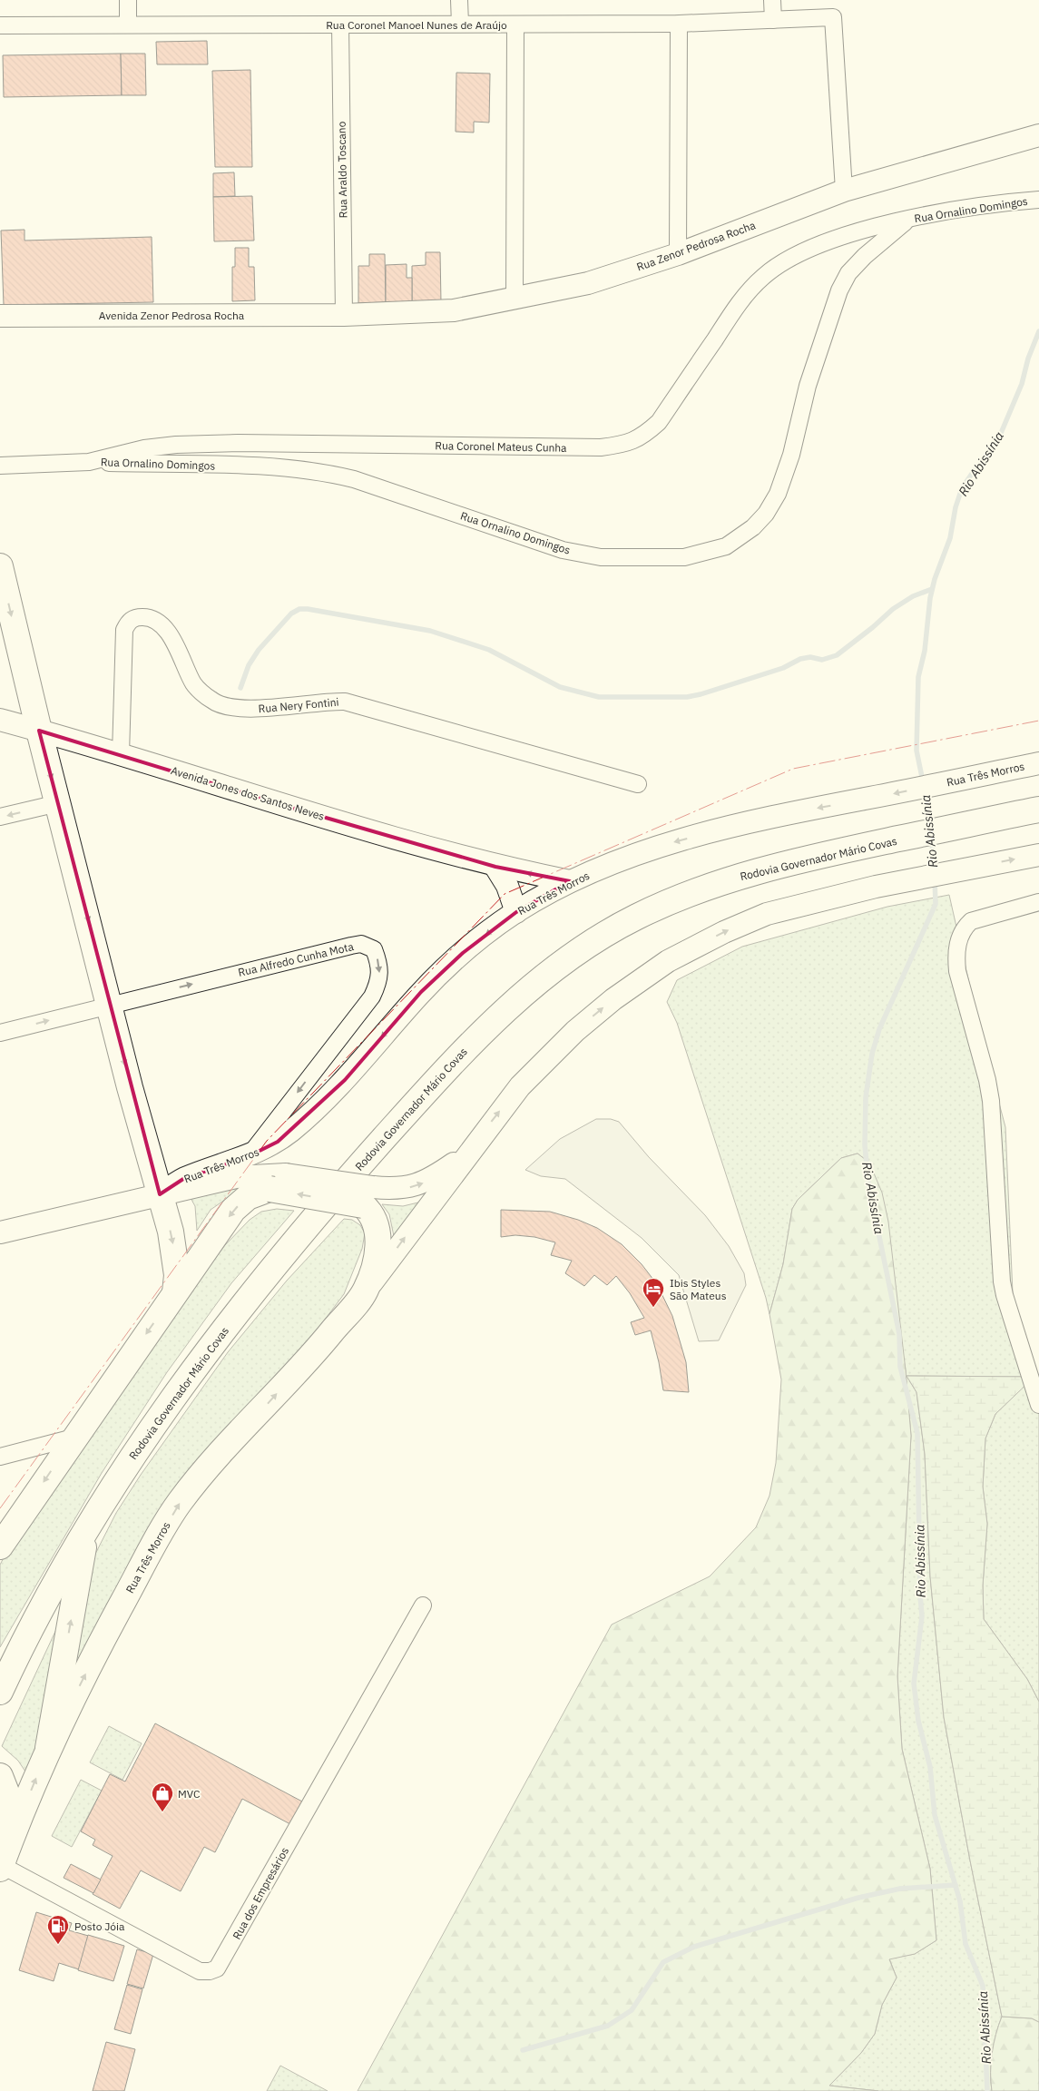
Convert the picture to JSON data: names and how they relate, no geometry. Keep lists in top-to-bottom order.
{
  "streets": {
    "main road": [
      "Rua Zenor Pedrosa Rocha",
      "Avenida Zenor Pedrosa Rocha",
      "Rua Três Morros",
      "Avenida Jones dos Santos Neves",
      "Rodovia Governador Mário Covas"
    ],
    "street": [
      "Rua Coronel Manoel Nunes de Araújo",
      "Rua Araldo Toscano",
      "Rua Ornalino Domingos",
      "Rua Coronel Mateus Cunha",
      "Rua Nery Fontini",
      "Rua Alfredo Cunha Mota",
      "Rua dos Empresários"
    ]
  },
  "crossings": [
    ["Rua Coronel Manoel Nunes de Araújo", "Rua Araldo Toscano"],
    ["Rua Coronel Manoel Nunes de Araújo", "Rua Zenor Pedrosa Rocha"],
    ["Rua Araldo Toscano", "Rua Zenor Pedrosa Rocha"],
    ["Rua Araldo Toscano", "Avenida Zenor Pedrosa Rocha"],
    ["Rua Ornalino Domingos", "Rua Coronel Mateus Cunha"],
    ["Rua Zenor Pedrosa Rocha", "Avenida Zenor Pedrosa Rocha"],
    ["Rua Nery Fontini", "Avenida Jones dos Santos Neves"],
    ["Rua Três Morros", "Avenida Jones dos Santos Neves"],
    ["Rua Três Morros", "Rua Alfredo Cunha Mota"],
    ["Rua Três Morros", "Rua dos Empresários"]
  ],
  "water": ["Rio Abissínia"],
  "places": {
    "hotel": ["Ibis Styles São Mateus"],
    "shop": ["MVC"],
    "fuel station": ["Posto Jóia"]
  }
}
